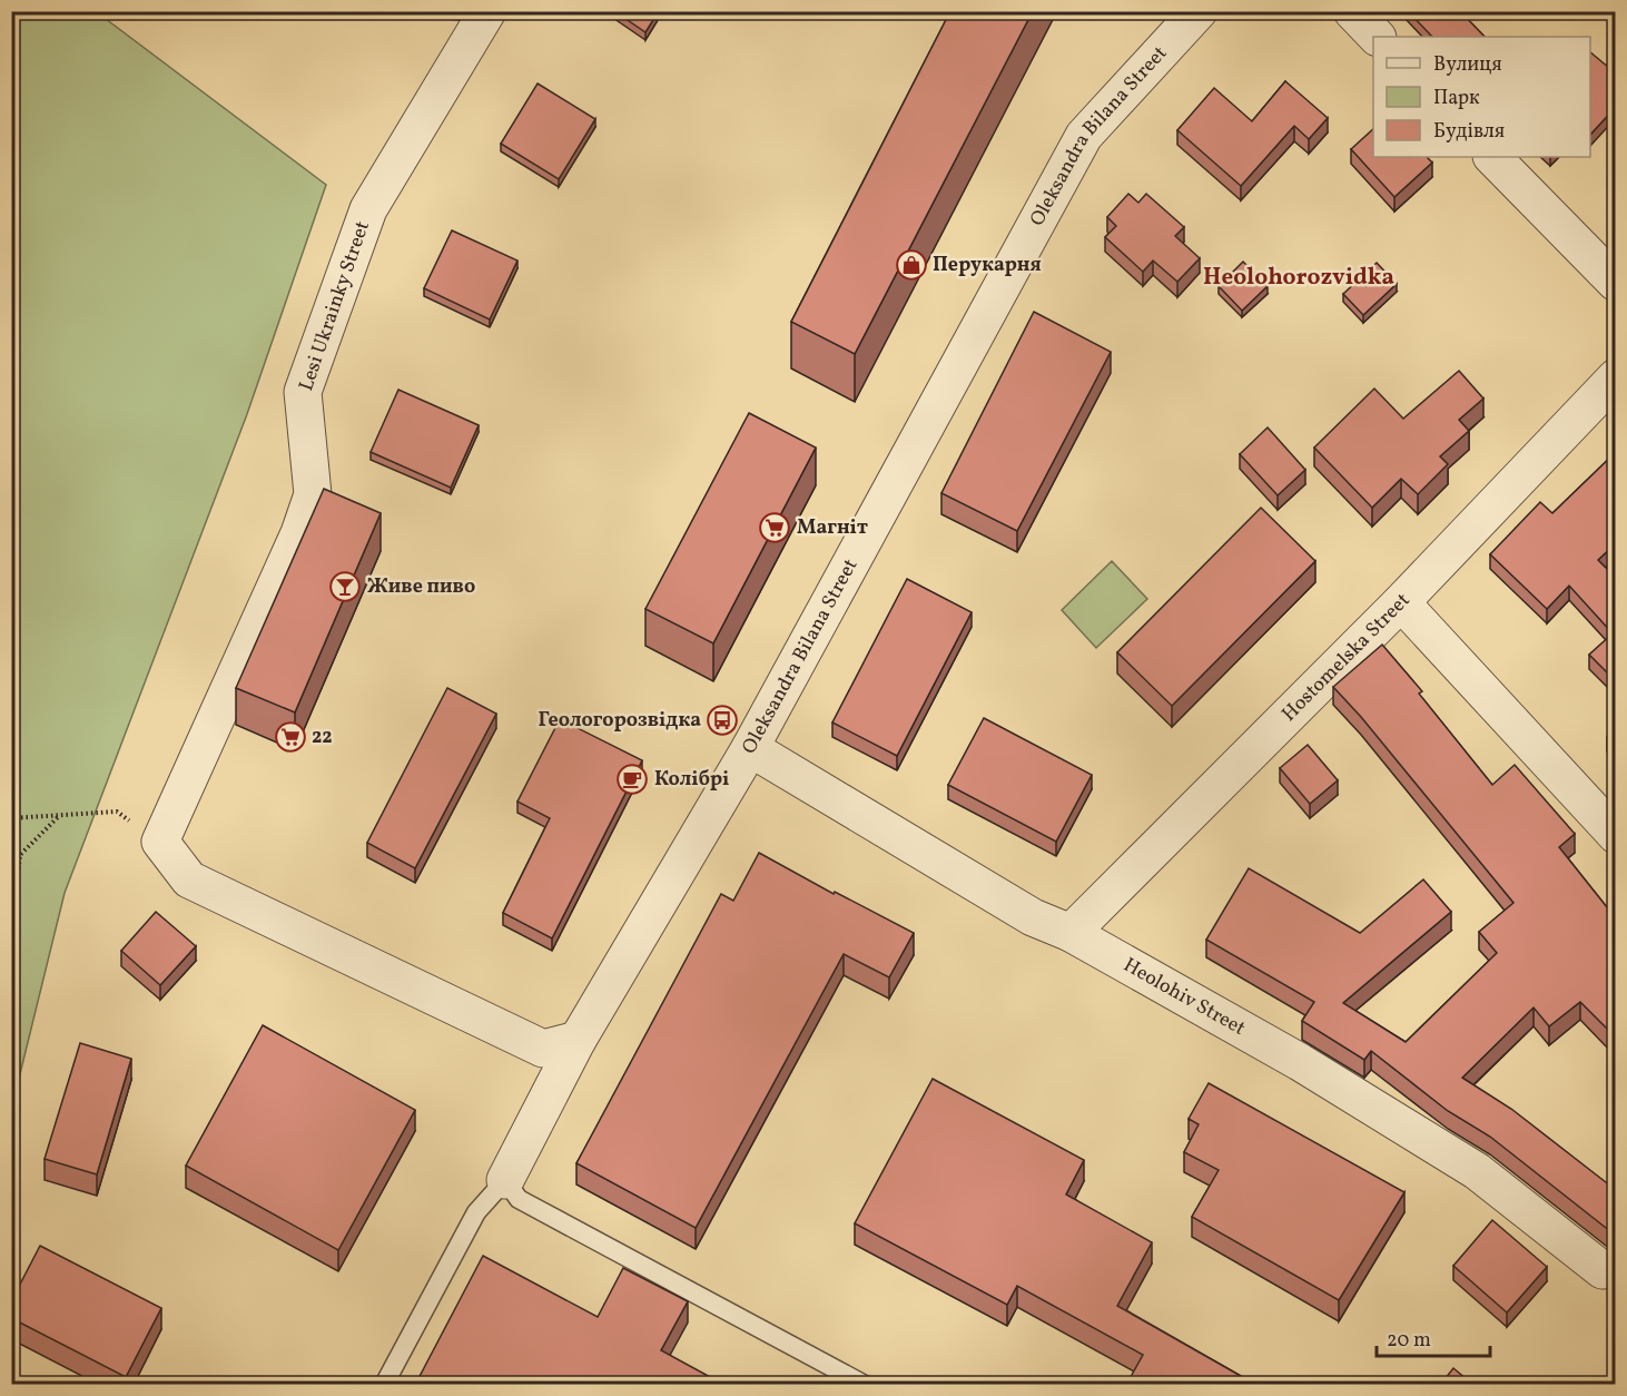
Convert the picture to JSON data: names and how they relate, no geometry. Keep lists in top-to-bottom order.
{
  "streets": {
    "street": [
      "Oleksandra Bilana Street",
      "Lesi Ukrainky Street",
      "Hostomelska Street",
      "Heolohiv Street"
    ]
  },
  "crossings": [
    ["Oleksandra Bilana Street", "Heolohiv Street"],
    ["Hostomelska Street", "Heolohiv Street"]
  ],
  "districts": ["Heolohorozvidka"],
  "places": {
    "shop": ["Перукарня"],
    "supermarket": ["Магніт", "22"],
    "bar": ["Живе пиво"],
    "bus stop": ["Геологорозвідка"],
    "cafe": ["Колібрі"]
  },
  "legend": ["Вулиця", "Парк", "Будівля"],
  "scale_bar": "20 m"
}
